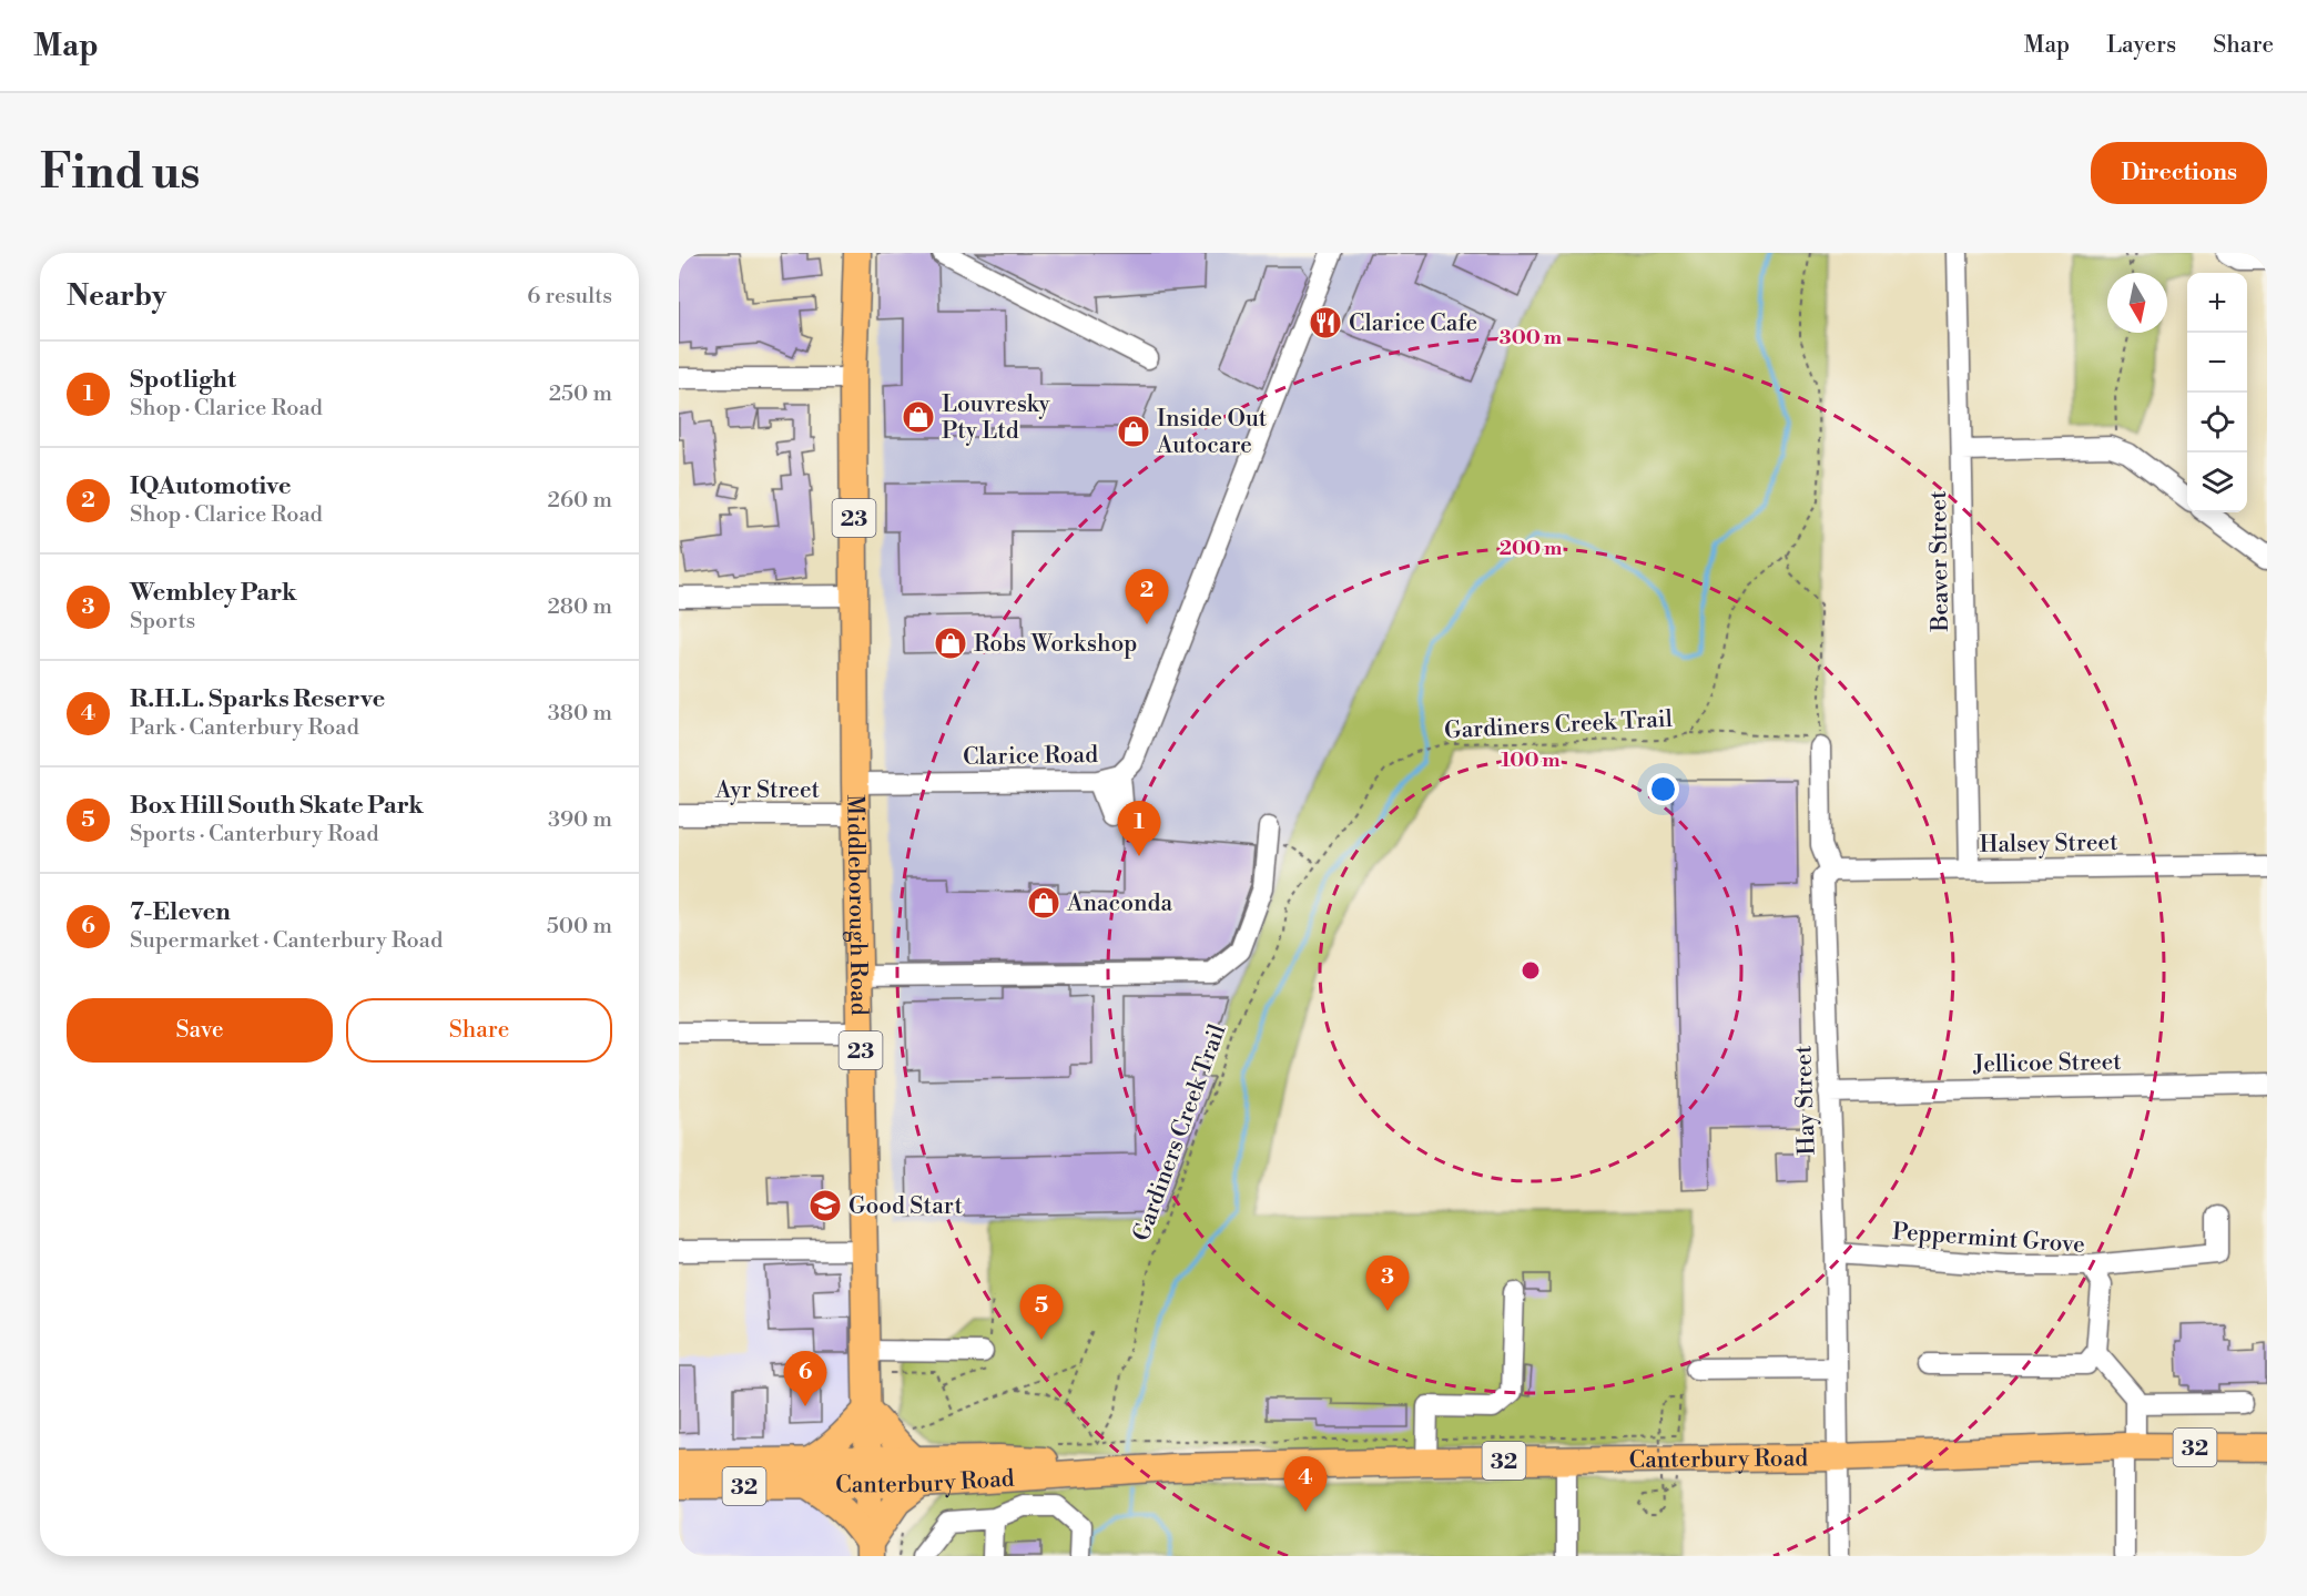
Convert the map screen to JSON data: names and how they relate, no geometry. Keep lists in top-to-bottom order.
{
  "streets": {
    "main road": [
      "23",
      "Middleborough Road",
      "32",
      "Canterbury Road"
    ],
    "street": [
      "Beaver Street",
      "Clarice Road",
      "Ayr Street",
      "Halsey Street",
      "Jellicoe Street",
      "Hay Street",
      "Peppermint Grove"
    ],
    "path": ["Gardiners Creek Trail"]
  },
  "crossings": [
    ["Beaver Street", "Halsey Street"],
    ["Clarice Road", "Middleborough Road"],
    ["Ayr Street", "Middleborough Road"],
    ["Halsey Street", "Hay Street"],
    ["Middleborough Road", "Canterbury Road"],
    ["Jellicoe Street", "Hay Street"],
    ["Hay Street", "Peppermint Grove"],
    ["Hay Street", "Canterbury Road"]
  ],
  "places": {
    "restaurant": ["Clarice Cafe"],
    "shop": [
      "Louvresky Pty Ltd",
      "Inside Out Autocare",
      "Robs Workshop",
      "Anaconda"
    ],
    "school or university": ["Good Start"]
  },
  "north": "bottom",
  "page": {
    "header": "Map",
    "nav": ["Map", "Layers", "Share"],
    "buttons": [
      "Directions",
      ["Save", "Share"]
    ],
    "title": "Find us",
    "heading": ["Nearby", "6 results"],
    "map_buttons": ["+", "−"],
    "list": [
      {
        "mark": "1",
        "name": "Spotlight",
        "note": "Shop · Clarice Road",
        "value": "250 m"
      },
      {
        "mark": "2",
        "name": "IQAutomotive",
        "note": "Shop · Clarice Road",
        "value": "260 m"
      },
      {
        "mark": "3",
        "name": "Wembley Park",
        "note": "Sports",
        "value": "280 m"
      },
      {
        "mark": "4",
        "name": "R.H.L. Sparks Reserve",
        "note": "Park · Canterbury Road",
        "value": "380 m"
      },
      {
        "mark": "5",
        "name": "Box Hill South Skate Park",
        "note": "Sports · Canterbury Road",
        "value": "390 m"
      },
      {
        "mark": "6",
        "name": "7-Eleven",
        "note": "Supermarket · Canterbury Road",
        "value": "500 m"
      }
    ],
    "pins": [
      "2",
      "1",
      "3",
      "5",
      "6",
      "4"
    ]
  },
  "rings": ["300 m", "200 m", "100 m"]
}
